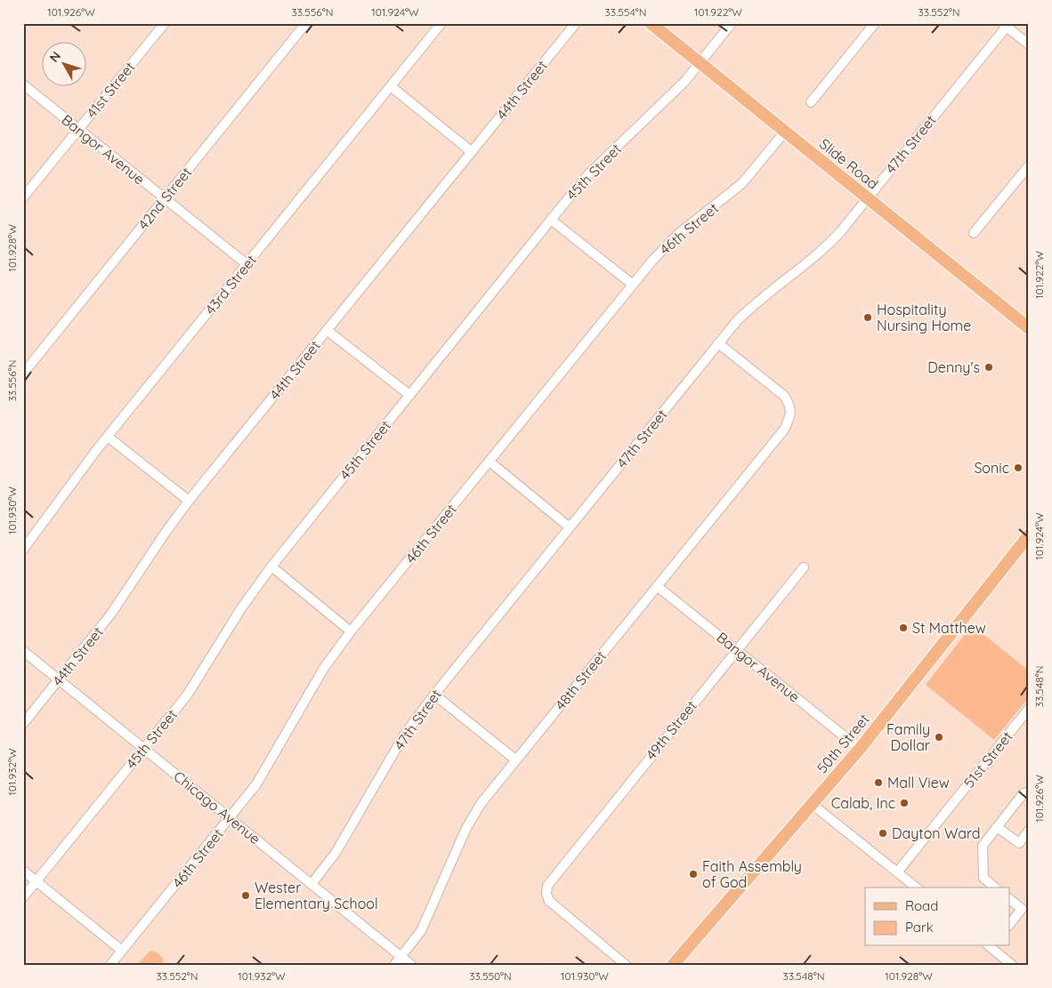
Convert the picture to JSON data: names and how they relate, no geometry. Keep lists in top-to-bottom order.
{
  "streets": {
    "main road": ["Slide Road", "50th Street"],
    "street": [
      "41st Street",
      "44th Street",
      "47th Street",
      "Bangor Avenue",
      "45th Street",
      "42nd Street",
      "46th Street",
      "43rd Street",
      "48th Street",
      "49th Street",
      "51st Street",
      "Chicago Avenue"
    ]
  },
  "crossings": [
    ["41st Street", "Bangor Avenue"],
    ["44th Street", "Chicago Avenue"],
    ["47th Street", "Slide Road"],
    ["47th Street", "48th Street"],
    ["47th Street", "Chicago Avenue"],
    ["Bangor Avenue", "42nd Street"],
    ["Bangor Avenue", "43rd Street"],
    ["Bangor Avenue", "48th Street"],
    ["Bangor Avenue", "49th Street"],
    ["Bangor Avenue", "50th Street"],
    ["Slide Road", "45th Street"],
    ["Slide Road", "46th Street"],
    ["45th Street", "Chicago Avenue"],
    ["46th Street", "Chicago Avenue"],
    ["48th Street", "Chicago Avenue"]
  ],
  "places": [
    "Hospitality Nursing Home",
    "Denny's",
    "Sonic",
    "St Matthew",
    "Family Dollar",
    "Mall View",
    "Calab, Inc",
    "Dayton Ward",
    "Faith Assembly of God",
    "Wester Elementary School"
  ],
  "legend": ["Road", "Park"],
  "north": "top left",
  "coordinates": [
    "101.926°W",
    "33.556°N",
    "101.924°W",
    "33.554°N",
    "101.922°W",
    "33.552°N",
    "101.928°W",
    "101.930°W",
    "33.548°N",
    "101.932°W",
    "33.550°N"
  ]
}
